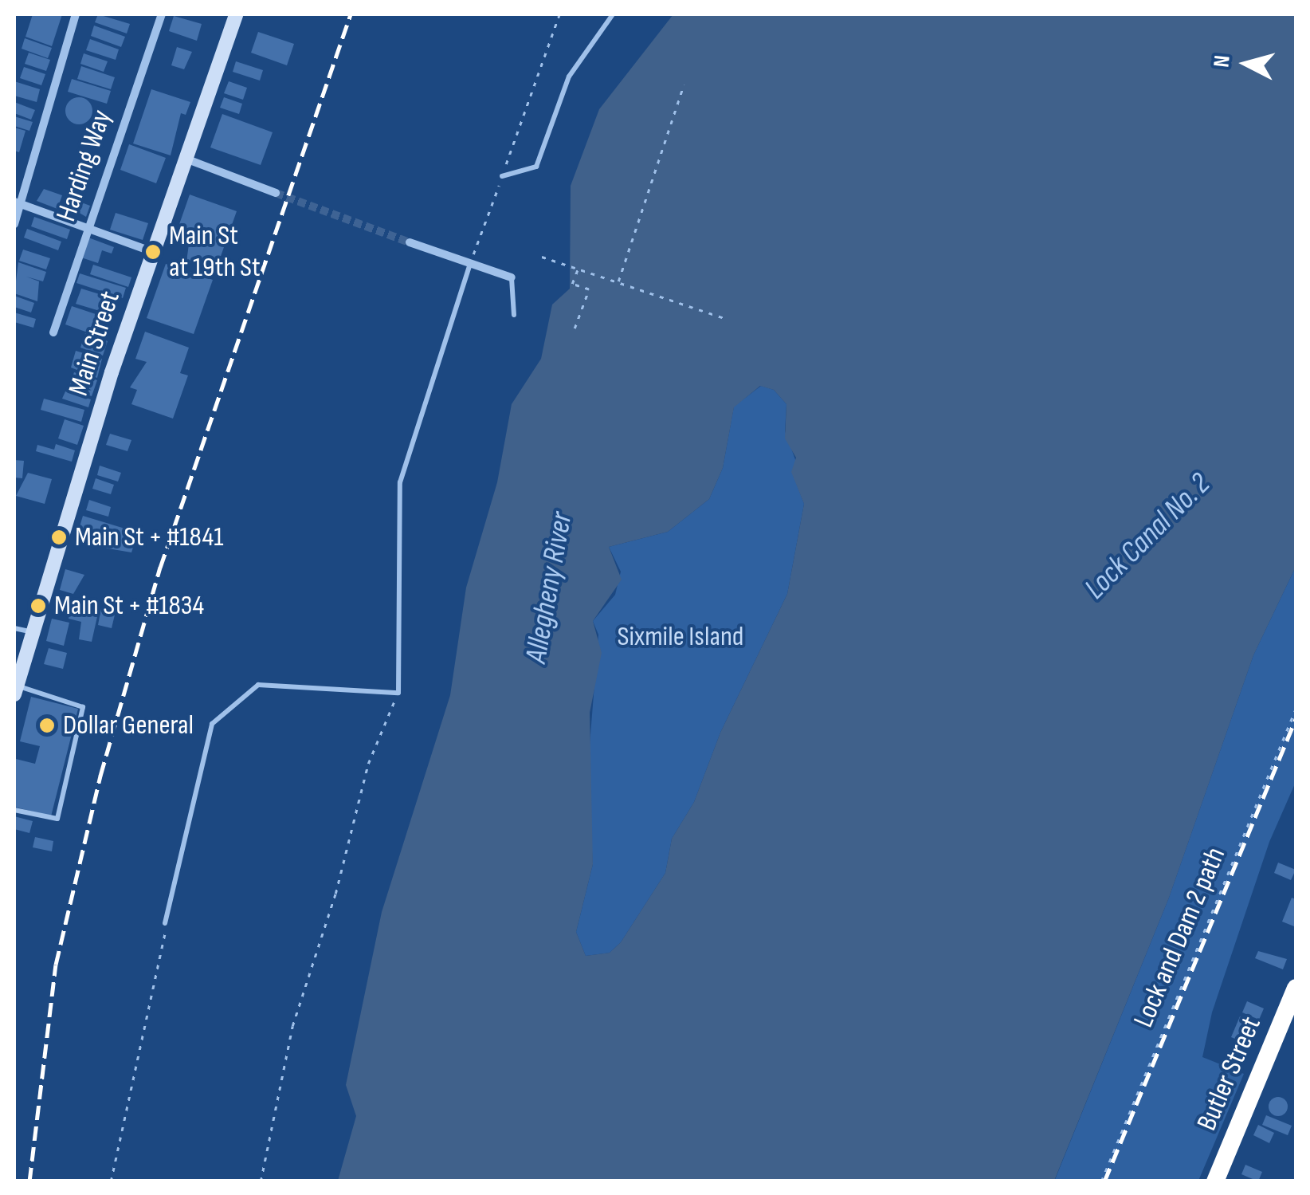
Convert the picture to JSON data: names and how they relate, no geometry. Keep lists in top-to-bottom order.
{
  "streets": {
    "highway": ["Butler Street"],
    "main road": ["Main Street"],
    "street": ["Harding Way"],
    "path": ["Lock and Dam 2 path"]
  },
  "water": ["Lock Canal No. 2", "Allegheny River"],
  "parks": ["Sixmile Island"],
  "places": [
    "Main St at 19th St",
    "Main St + #1841",
    "Main St + #1834",
    "Dollar General"
  ],
  "north": "left"
}
